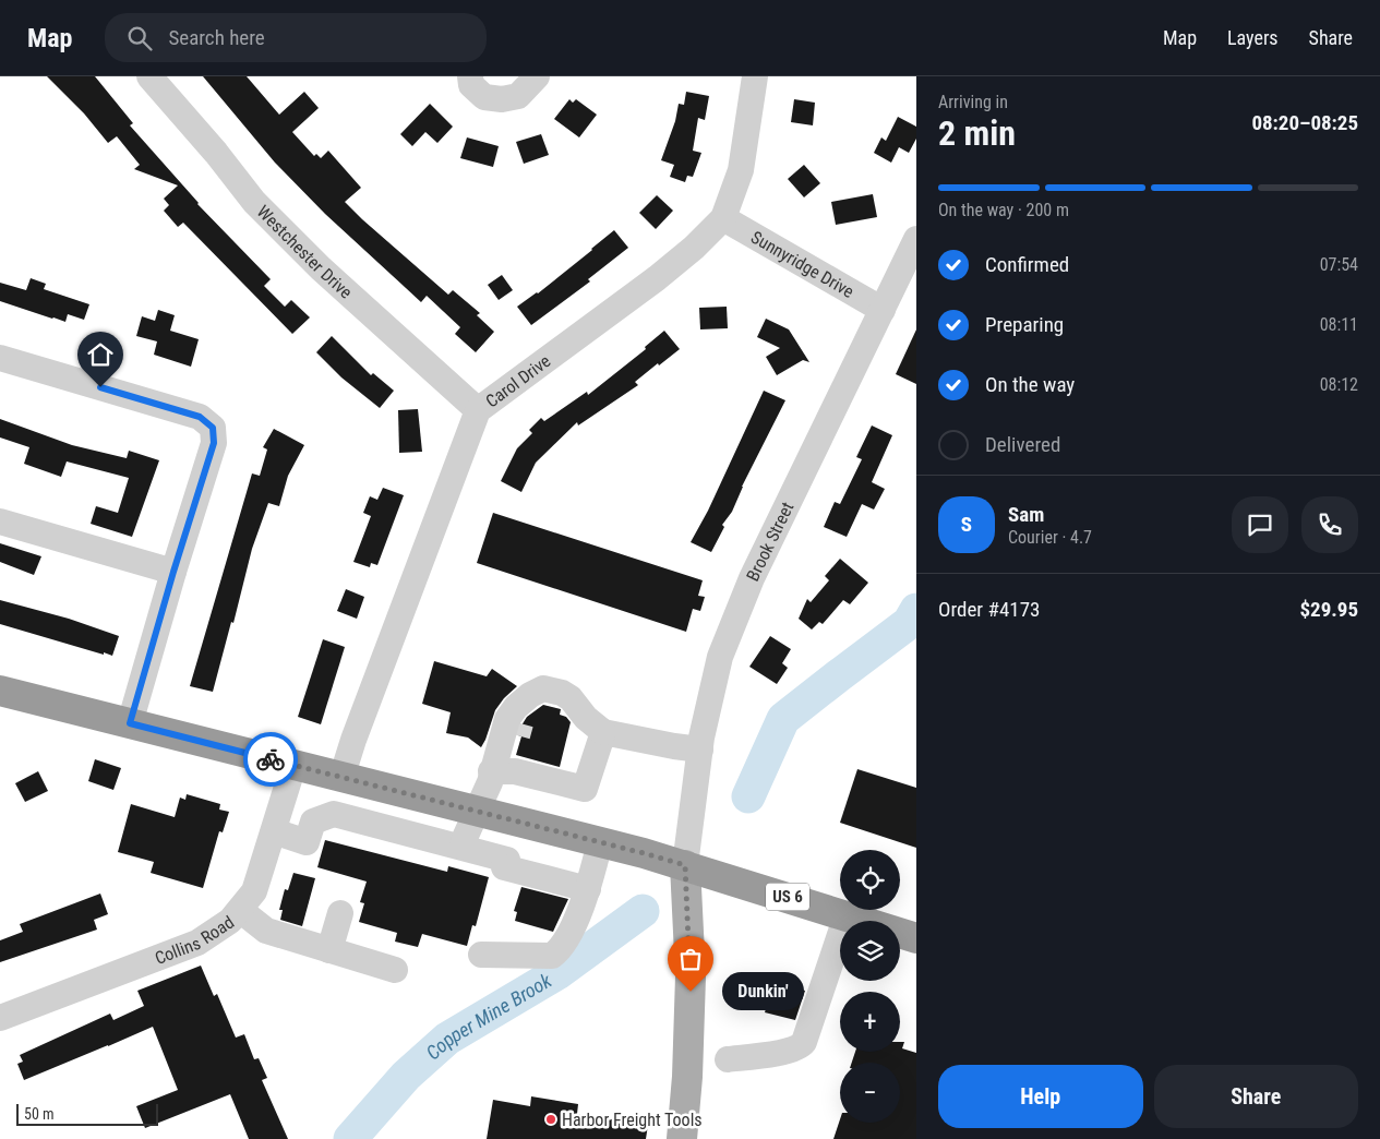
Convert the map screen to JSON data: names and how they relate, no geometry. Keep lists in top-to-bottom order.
{
  "streets": {
    "highway": ["US 6"],
    "street": [
      "Westchester Drive",
      "Sunnyridge Drive",
      "Carol Drive",
      "Brook Street",
      "Collins Road"
    ]
  },
  "crossings": [
    ["Westchester Drive", "Carol Drive"],
    ["Sunnyridge Drive", "Carol Drive"],
    ["Sunnyridge Drive", "Brook Street"],
    ["Carol Drive", "US 6"],
    ["Brook Street", "US 6"],
    ["US 6", "Collins Road"]
  ],
  "water": ["Copper Mine Brook"],
  "places": ["Dunkin'", "Harbor Freight Tools"],
  "scale_bar": "50 m",
  "page": {
    "header": "Map",
    "search": "Search here",
    "nav": ["Map", "Layers", "Share"],
    "heading": ["2 min", "Arriving in", "08:20–08:25"],
    "panel": [
      "Sam",
      "Courier · 4.7",
      "Order #4173",
      "$29.95"
    ],
    "bar": "On the way · 200 m",
    "list": [
      ["Confirmed", "07:54"],
      ["Preparing", "08:11"],
      ["On the way", "08:12"],
      "Delivered"
    ],
    "round": "S",
    "map_buttons": ["+", "−"],
    "bubble": "Dunkin'",
    "buttons": ["Help", "Share"],
    "scale": "50 m"
  }
}
